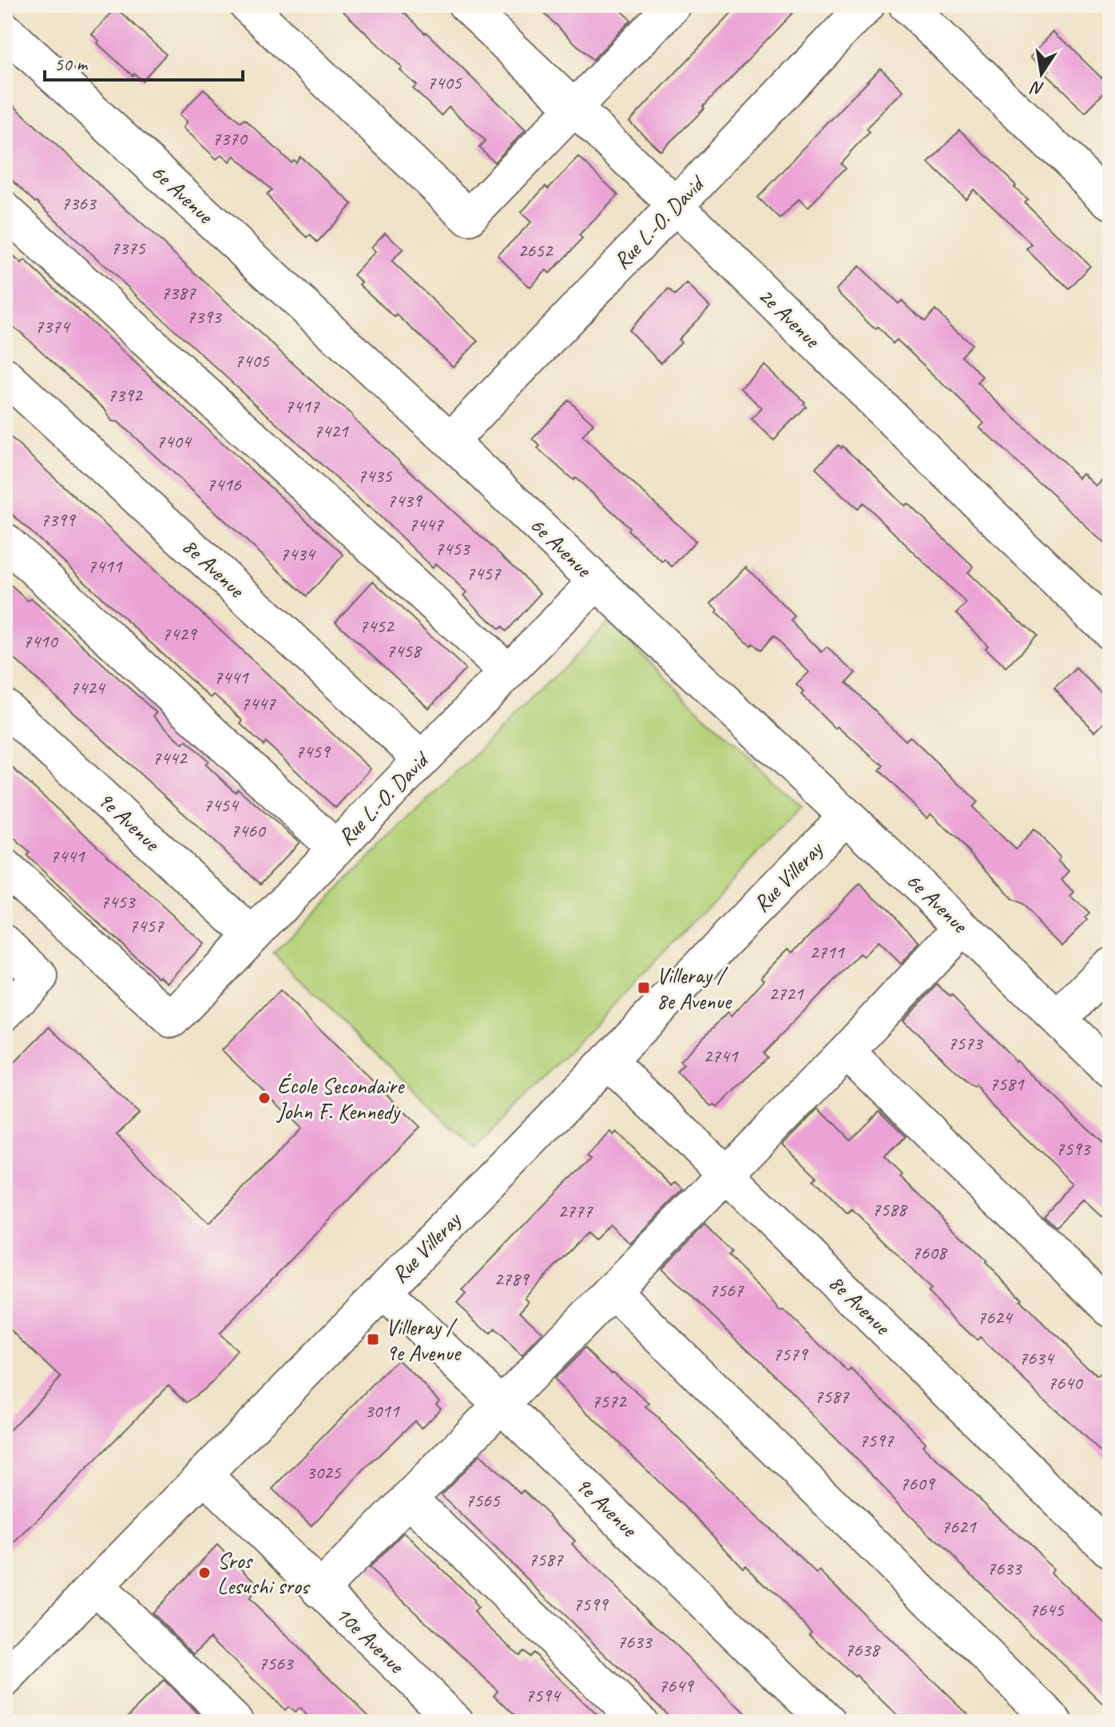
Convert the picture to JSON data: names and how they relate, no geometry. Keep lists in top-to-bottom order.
{
  "streets": {
    "street": [
      "6e Avenue",
      "Rue L.-O. David",
      "2e Avenue",
      "8e Avenue",
      "9e Avenue",
      "Rue Villeray",
      "10e Avenue"
    ]
  },
  "crossings": [
    ["6e Avenue", "Rue L.-O. David"],
    ["6e Avenue", "Rue Villeray"],
    ["Rue L.-O. David", "2e Avenue"],
    ["Rue L.-O. David", "8e Avenue"],
    ["Rue L.-O. David", "9e Avenue"],
    ["8e Avenue", "Rue Villeray"],
    ["9e Avenue", "Rue Villeray"],
    ["Rue Villeray", "10e Avenue"]
  ],
  "places": {
    "transit": ["Villeray / 8e Avenue", "Villeray / 9e Avenue"],
    "other": ["École Secondaire John F. Kennedy", "Sros Lesushi sros"]
  },
  "house_numbers": [
    "7405",
    "7370",
    "7363",
    "7375",
    "2652",
    "7387",
    "7393",
    "7374",
    "7405",
    "7392",
    "7417",
    "7421",
    "7404",
    "7435",
    "7416",
    "7439",
    "7399",
    "7447",
    "7453",
    "7434",
    "7411",
    "7457",
    "7452",
    "7429",
    "7410",
    "7458",
    "7441",
    "7424",
    "7447",
    "7459",
    "7442",
    "7454",
    "7460",
    "7441",
    "7453",
    "7457",
    "2711",
    "2721",
    "7573",
    "2741",
    "7581",
    "7593",
    "7588",
    "2777",
    "7608",
    "2789",
    "7567",
    "7624",
    "7579",
    "7634",
    "7640",
    "7587",
    "7572",
    "3011",
    "7597",
    "3025",
    "7609",
    "7565",
    "7621",
    "7587",
    "7633",
    "7599",
    "7645",
    "7633",
    "7638",
    "7563",
    "7649",
    "7594"
  ],
  "scale_bar": "50 m",
  "north": "bottom"
}
